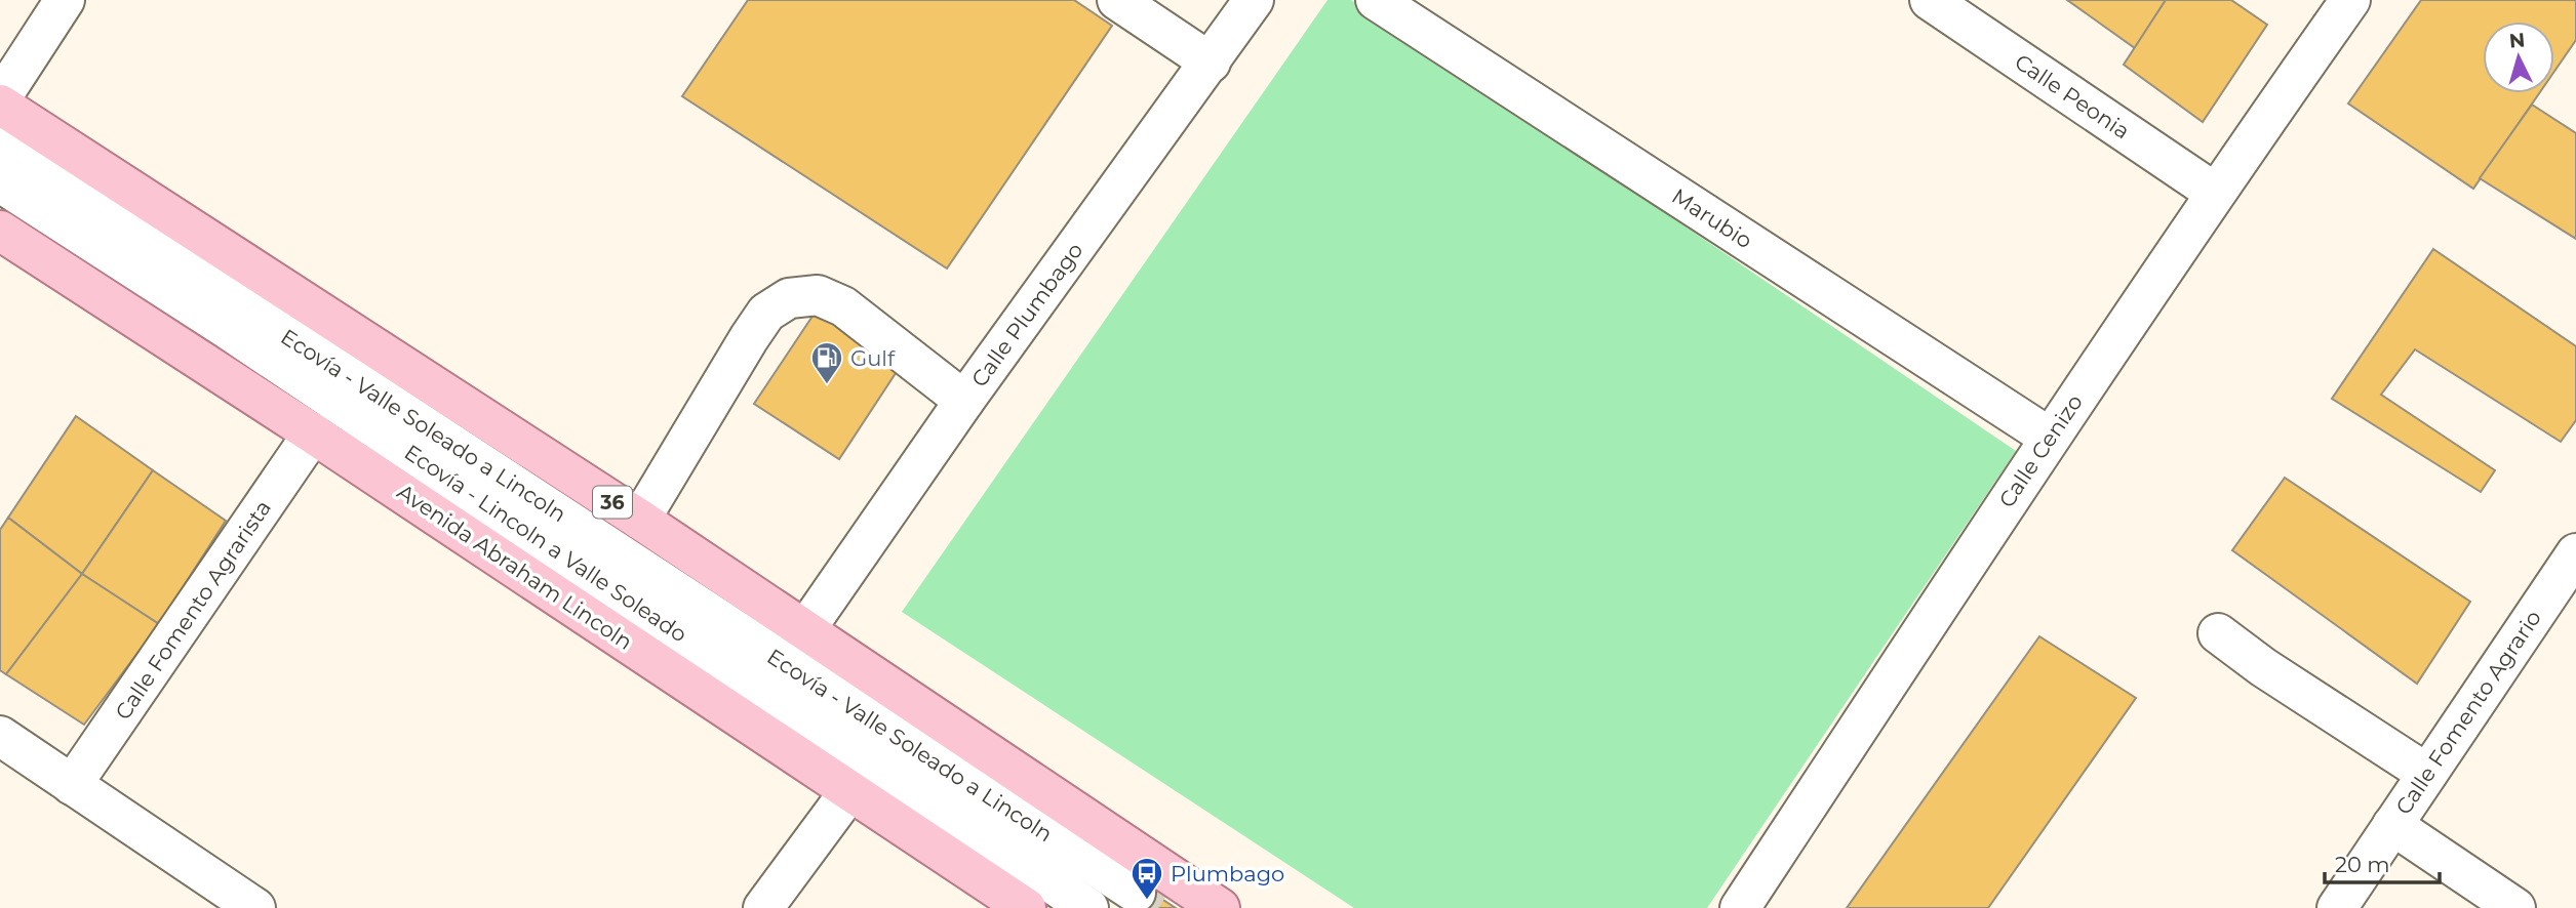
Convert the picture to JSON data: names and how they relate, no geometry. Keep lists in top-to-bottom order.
{
  "streets": {
    "main road": ["36", "Avenida Abraham Lincoln"],
    "street": [
      "Calle Peonia",
      "Marubio",
      "Calle Plumbago",
      "Ecovía - Valle Soleado a Lincoln",
      "Calle Cenizo",
      "Ecovía - Lincoln a Valle Soleado",
      "Calle Fomento Agrarista",
      "Calle Fomento Agrario"
    ]
  },
  "crossings": [
    ["Calle Peonia", "Calle Cenizo"],
    ["Marubio", "Calle Cenizo"],
    ["Calle Plumbago", "36"],
    ["Avenida Abraham Lincoln", "Calle Fomento Agrarista"]
  ],
  "places": {
    "fuel station": ["Gulf"],
    "bus stop": ["Plumbago"]
  },
  "scale_bar": "20 m",
  "north": "top"
}
